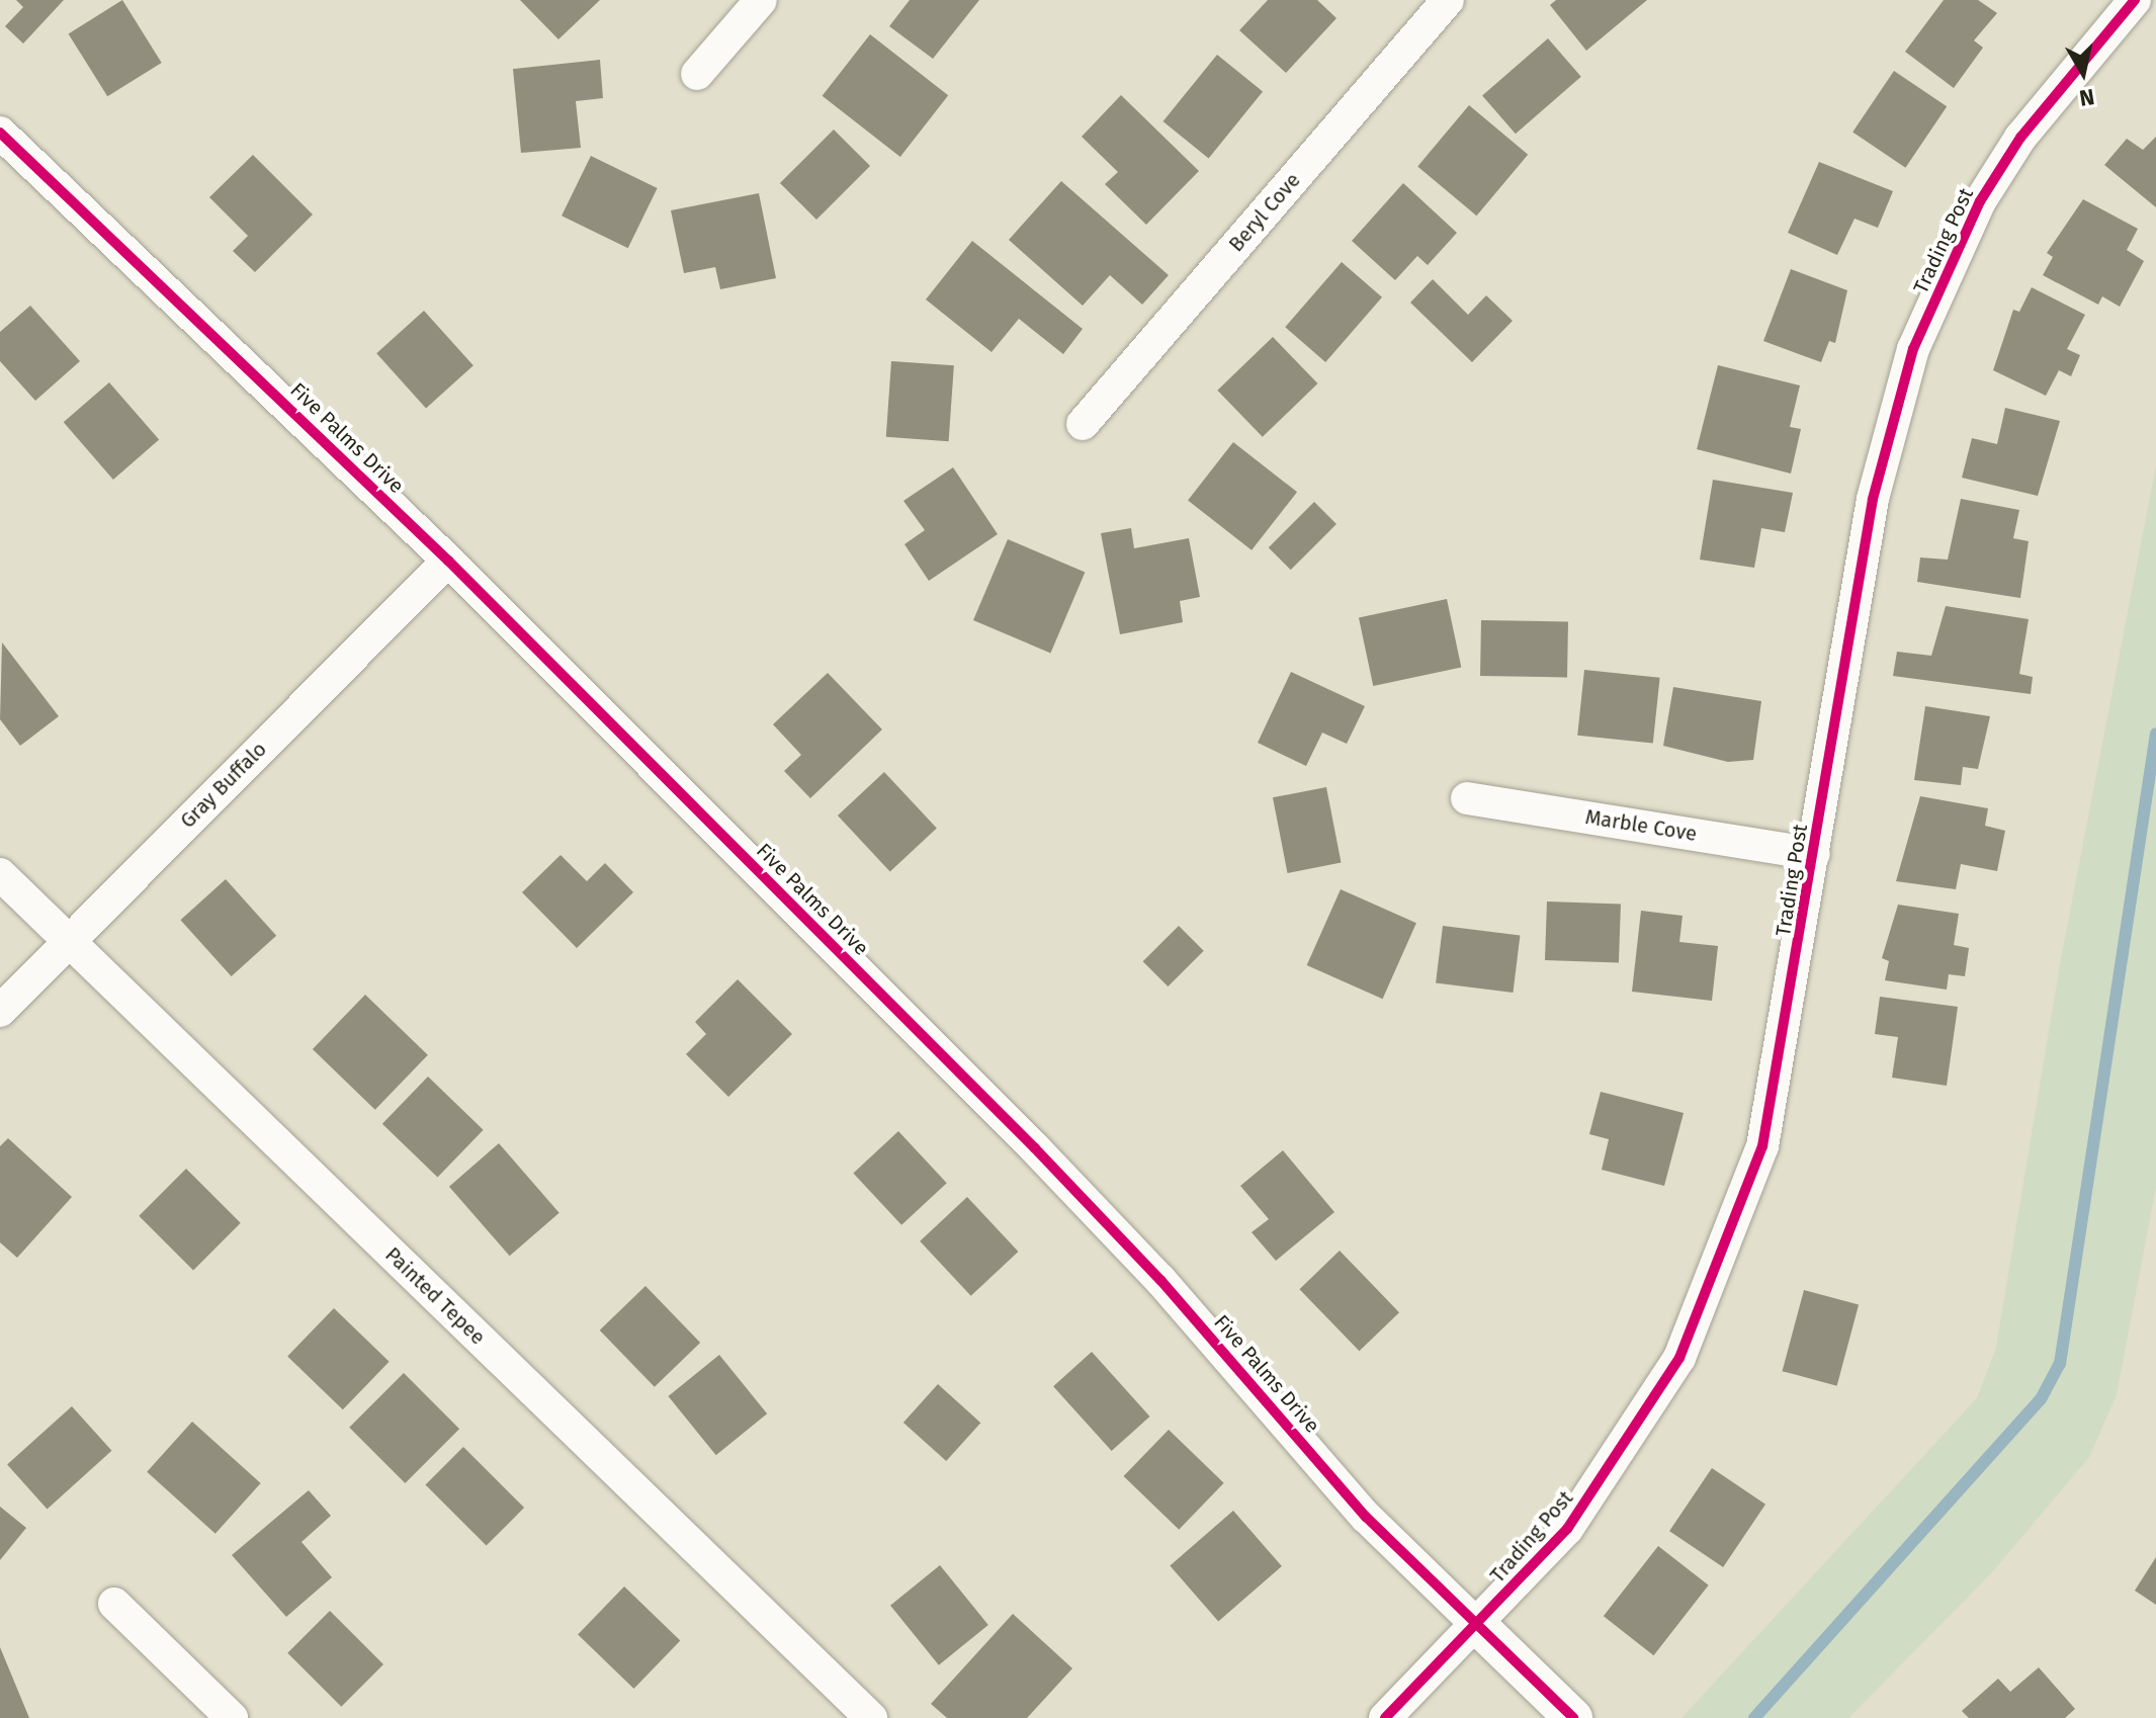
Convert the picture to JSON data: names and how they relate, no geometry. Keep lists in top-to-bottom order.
{
  "streets": {
    "street": [
      "Beryl Cove",
      "Trading Post",
      "Five Palms Drive",
      "Gray Buffalo",
      "Marble Cove",
      "Painted Tepee"
    ]
  },
  "crossings": [
    ["Trading Post", "Five Palms Drive"],
    ["Trading Post", "Marble Cove"],
    ["Five Palms Drive", "Gray Buffalo"],
    ["Gray Buffalo", "Painted Tepee"]
  ],
  "north": "bottom"
}
